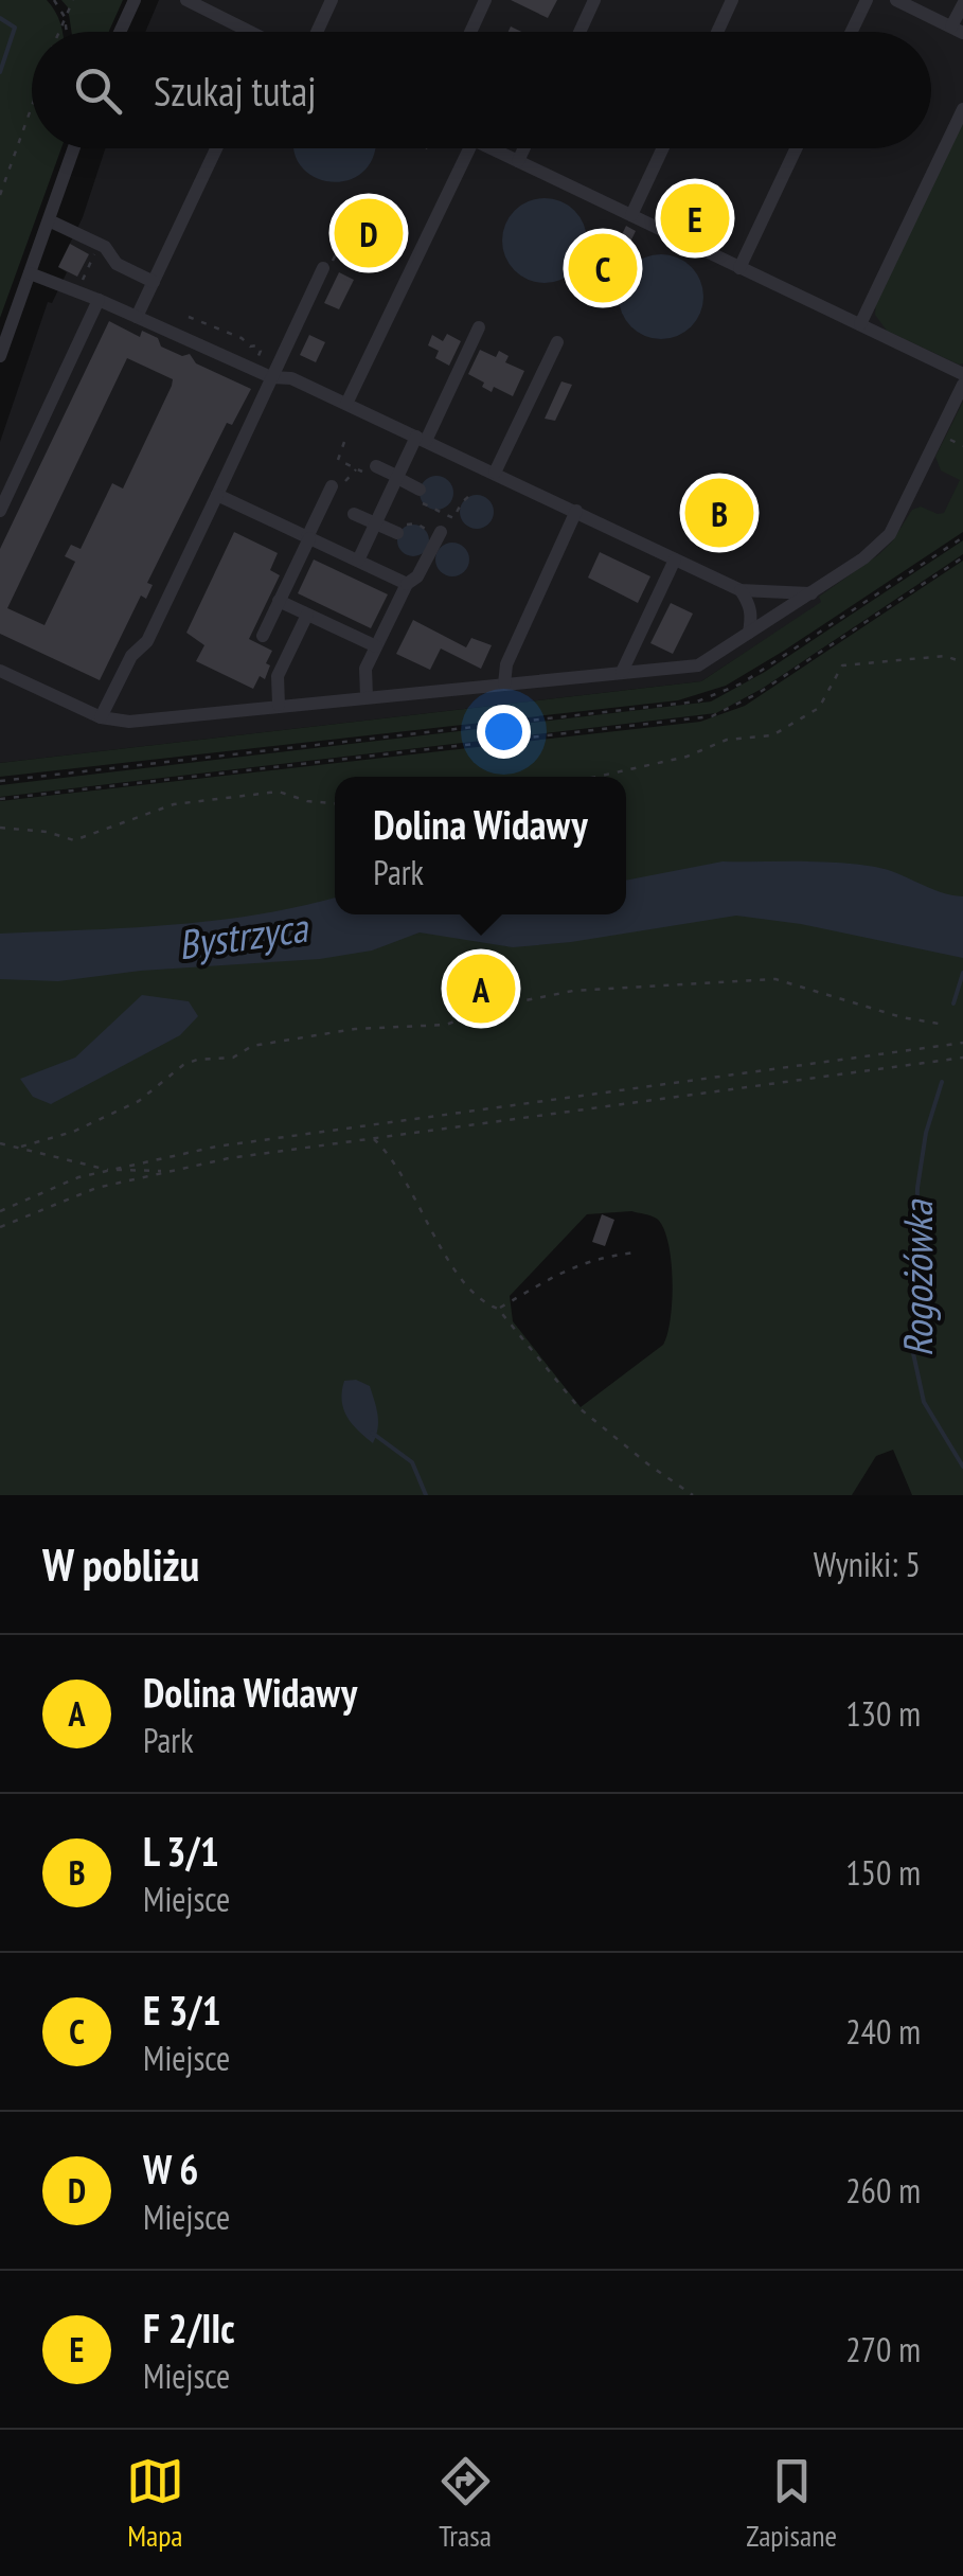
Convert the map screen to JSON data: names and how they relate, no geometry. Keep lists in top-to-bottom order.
{
  "water": ["Bystrzyca", "Rogożówka"],
  "page": {
    "search": "Szukaj tutaj",
    "pins": [
      "E",
      "D",
      "C",
      "B",
      "A"
    ],
    "popup": ["Dolina Widawy", "Park"],
    "heading": ["W pobliżu", "Wyniki: 5"],
    "list": [
      {
        "mark": "A",
        "name": "Dolina Widawy",
        "note": "Park",
        "value": "130 m"
      },
      {
        "mark": "B",
        "name": "L 3/1",
        "note": "Miejsce",
        "value": "150 m"
      },
      {
        "mark": "C",
        "name": "E 3/1",
        "note": "Miejsce",
        "value": "240 m"
      },
      {
        "mark": "D",
        "name": "W 6",
        "note": "Miejsce",
        "value": "260 m"
      },
      {
        "mark": "E",
        "name": "F 2/IIc",
        "note": "Miejsce",
        "value": "270 m"
      }
    ],
    "nav": ["Mapa", "Trasa", "Zapisane"]
  }
}
